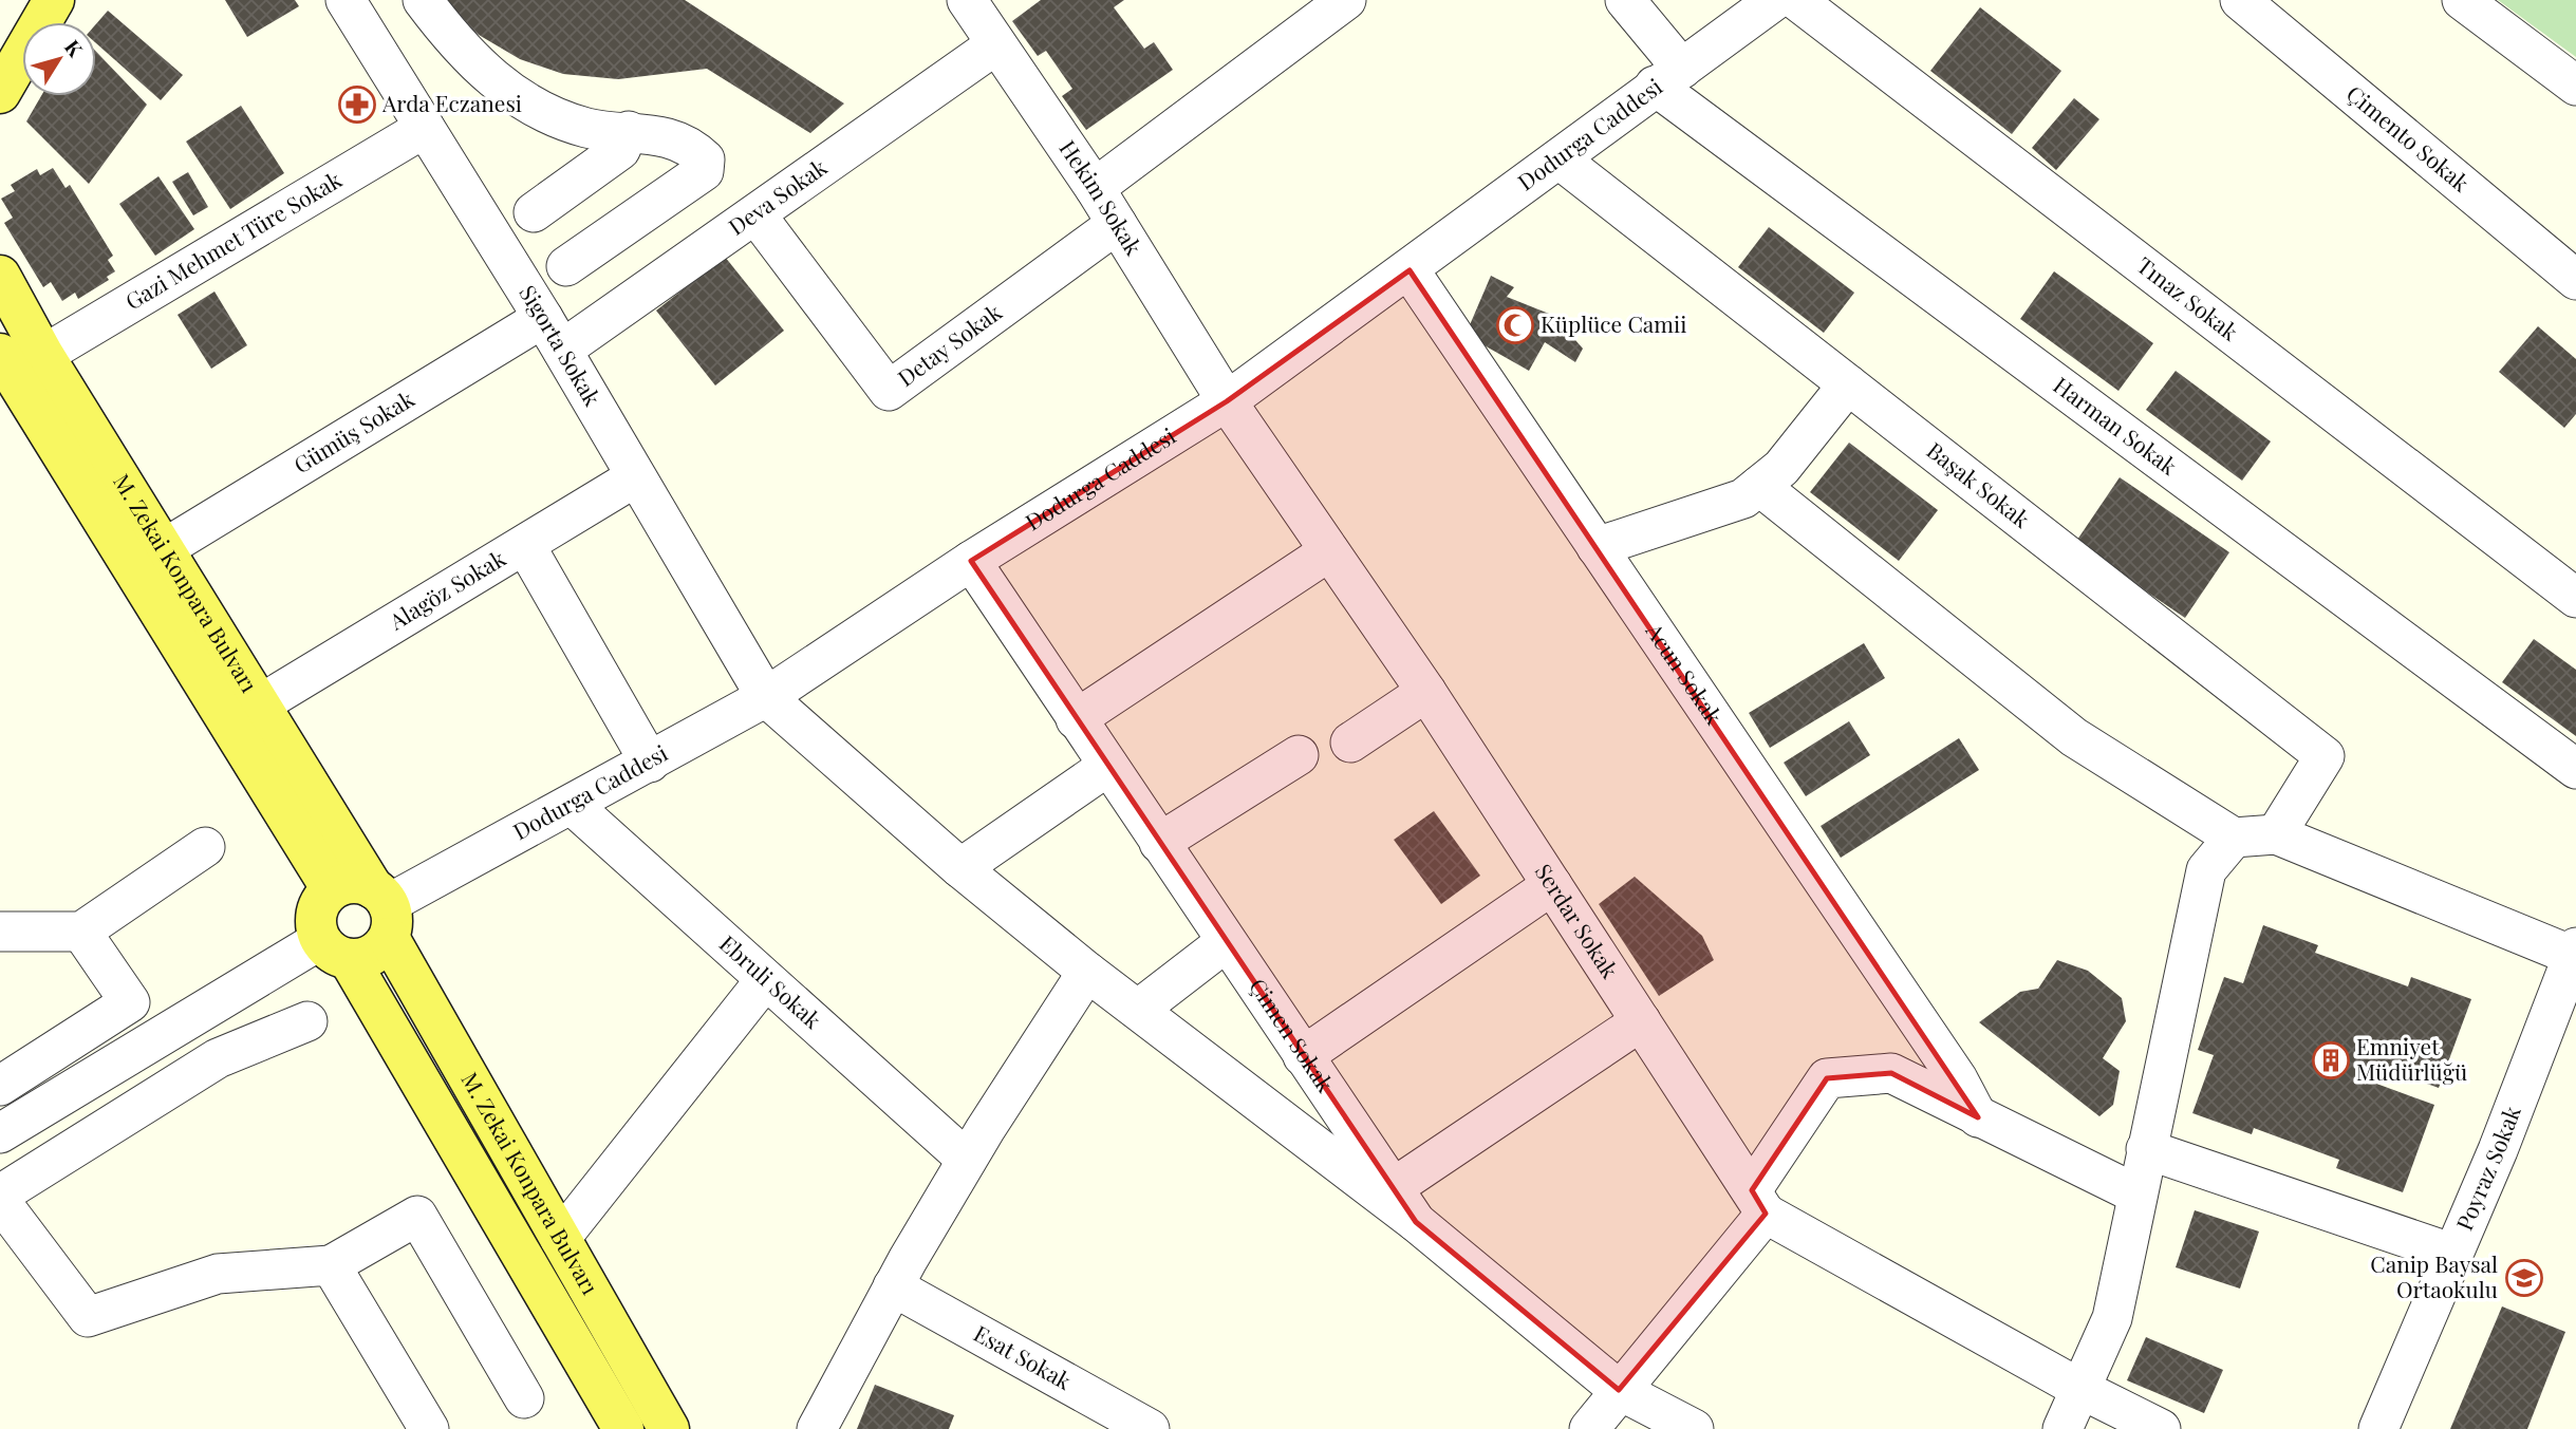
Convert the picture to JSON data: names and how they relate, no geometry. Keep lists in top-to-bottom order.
{
  "streets": {
    "main road": ["M. Zekai Konpara Bulvarı"],
    "street": [
      "Dodurga Caddesi",
      "Çimento Sokak",
      "Deva Sokak",
      "Hekim Sokak",
      "Gazi Mehmet Türe Sokak",
      "Tınaz Sokak",
      "Detay Sokak",
      "Sigorta Sokak",
      "Harman Sokak",
      "Gümüş Sokak",
      "Başak Sokak",
      "Alagöz Sokak",
      "Acun Sokak",
      "Serdar Sokak",
      "Ebruli Sokak",
      "Çimen Sokak",
      "Poyraz Sokak",
      "Esat Sokak"
    ]
  },
  "crossings": [
    ["Dodurga Caddesi", "Hekim Sokak"],
    ["Dodurga Caddesi", "Sigorta Sokak"],
    ["Dodurga Caddesi", "Harman Sokak"],
    ["Dodurga Caddesi", "Başak Sokak"],
    ["Dodurga Caddesi", "M. Zekai Konpara Bulvarı"],
    ["Dodurga Caddesi", "Acun Sokak"],
    ["Dodurga Caddesi", "Serdar Sokak"],
    ["Dodurga Caddesi", "Ebruli Sokak"],
    ["Dodurga Caddesi", "Çimen Sokak"],
    ["Deva Sokak", "Hekim Sokak"],
    ["Deva Sokak", "Detay Sokak"],
    ["Deva Sokak", "Sigorta Sokak"],
    ["Deva Sokak", "Gümüş Sokak"],
    ["Hekim Sokak", "Detay Sokak"],
    ["Hekim Sokak", "Serdar Sokak"],
    ["Gazi Mehmet Türe Sokak", "Sigorta Sokak"],
    ["Gazi Mehmet Türe Sokak", "M. Zekai Konpara Bulvarı"],
    ["Sigorta Sokak", "Gümüş Sokak"],
    ["Sigorta Sokak", "Alagöz Sokak"],
    ["Sigorta Sokak", "Çimen Sokak"],
    ["Gümüş Sokak", "M. Zekai Konpara Bulvarı"],
    ["M. Zekai Konpara Bulvarı", "Alagöz Sokak"]
  ],
  "places": {
    "pharmacy": ["Arda Eczanesi"],
    "mosque": ["Küplüce Camii"],
    "building": ["Emniyet Müdürlüğü"],
    "school or university": ["Canip Baysal Ortaokulu"]
  },
  "north": "top right"
}
